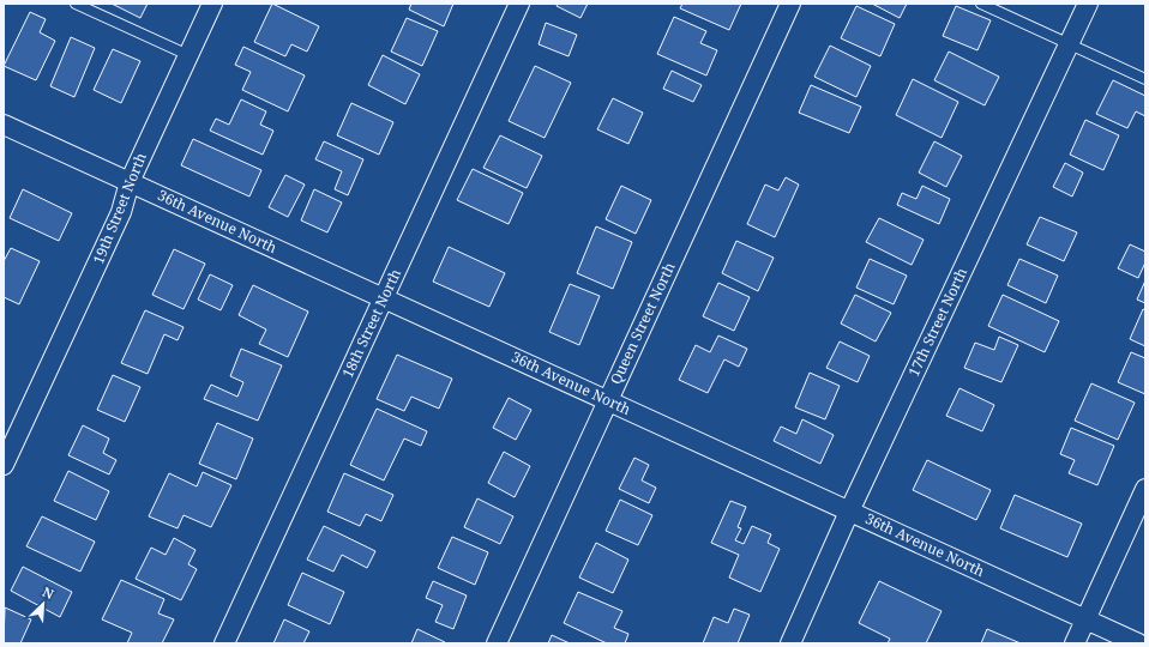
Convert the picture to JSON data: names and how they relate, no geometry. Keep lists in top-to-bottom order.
{
  "streets": {
    "street": [
      "19th Street North",
      "36th Avenue North",
      "17th Street North",
      "18th Street North",
      "Queen Street North"
    ]
  },
  "crossings": [
    ["19th Street North", "36th Avenue North"],
    ["36th Avenue North", "17th Street North"],
    ["36th Avenue North", "18th Street North"],
    ["36th Avenue North", "Queen Street North"]
  ],
  "north": "top right"
}
